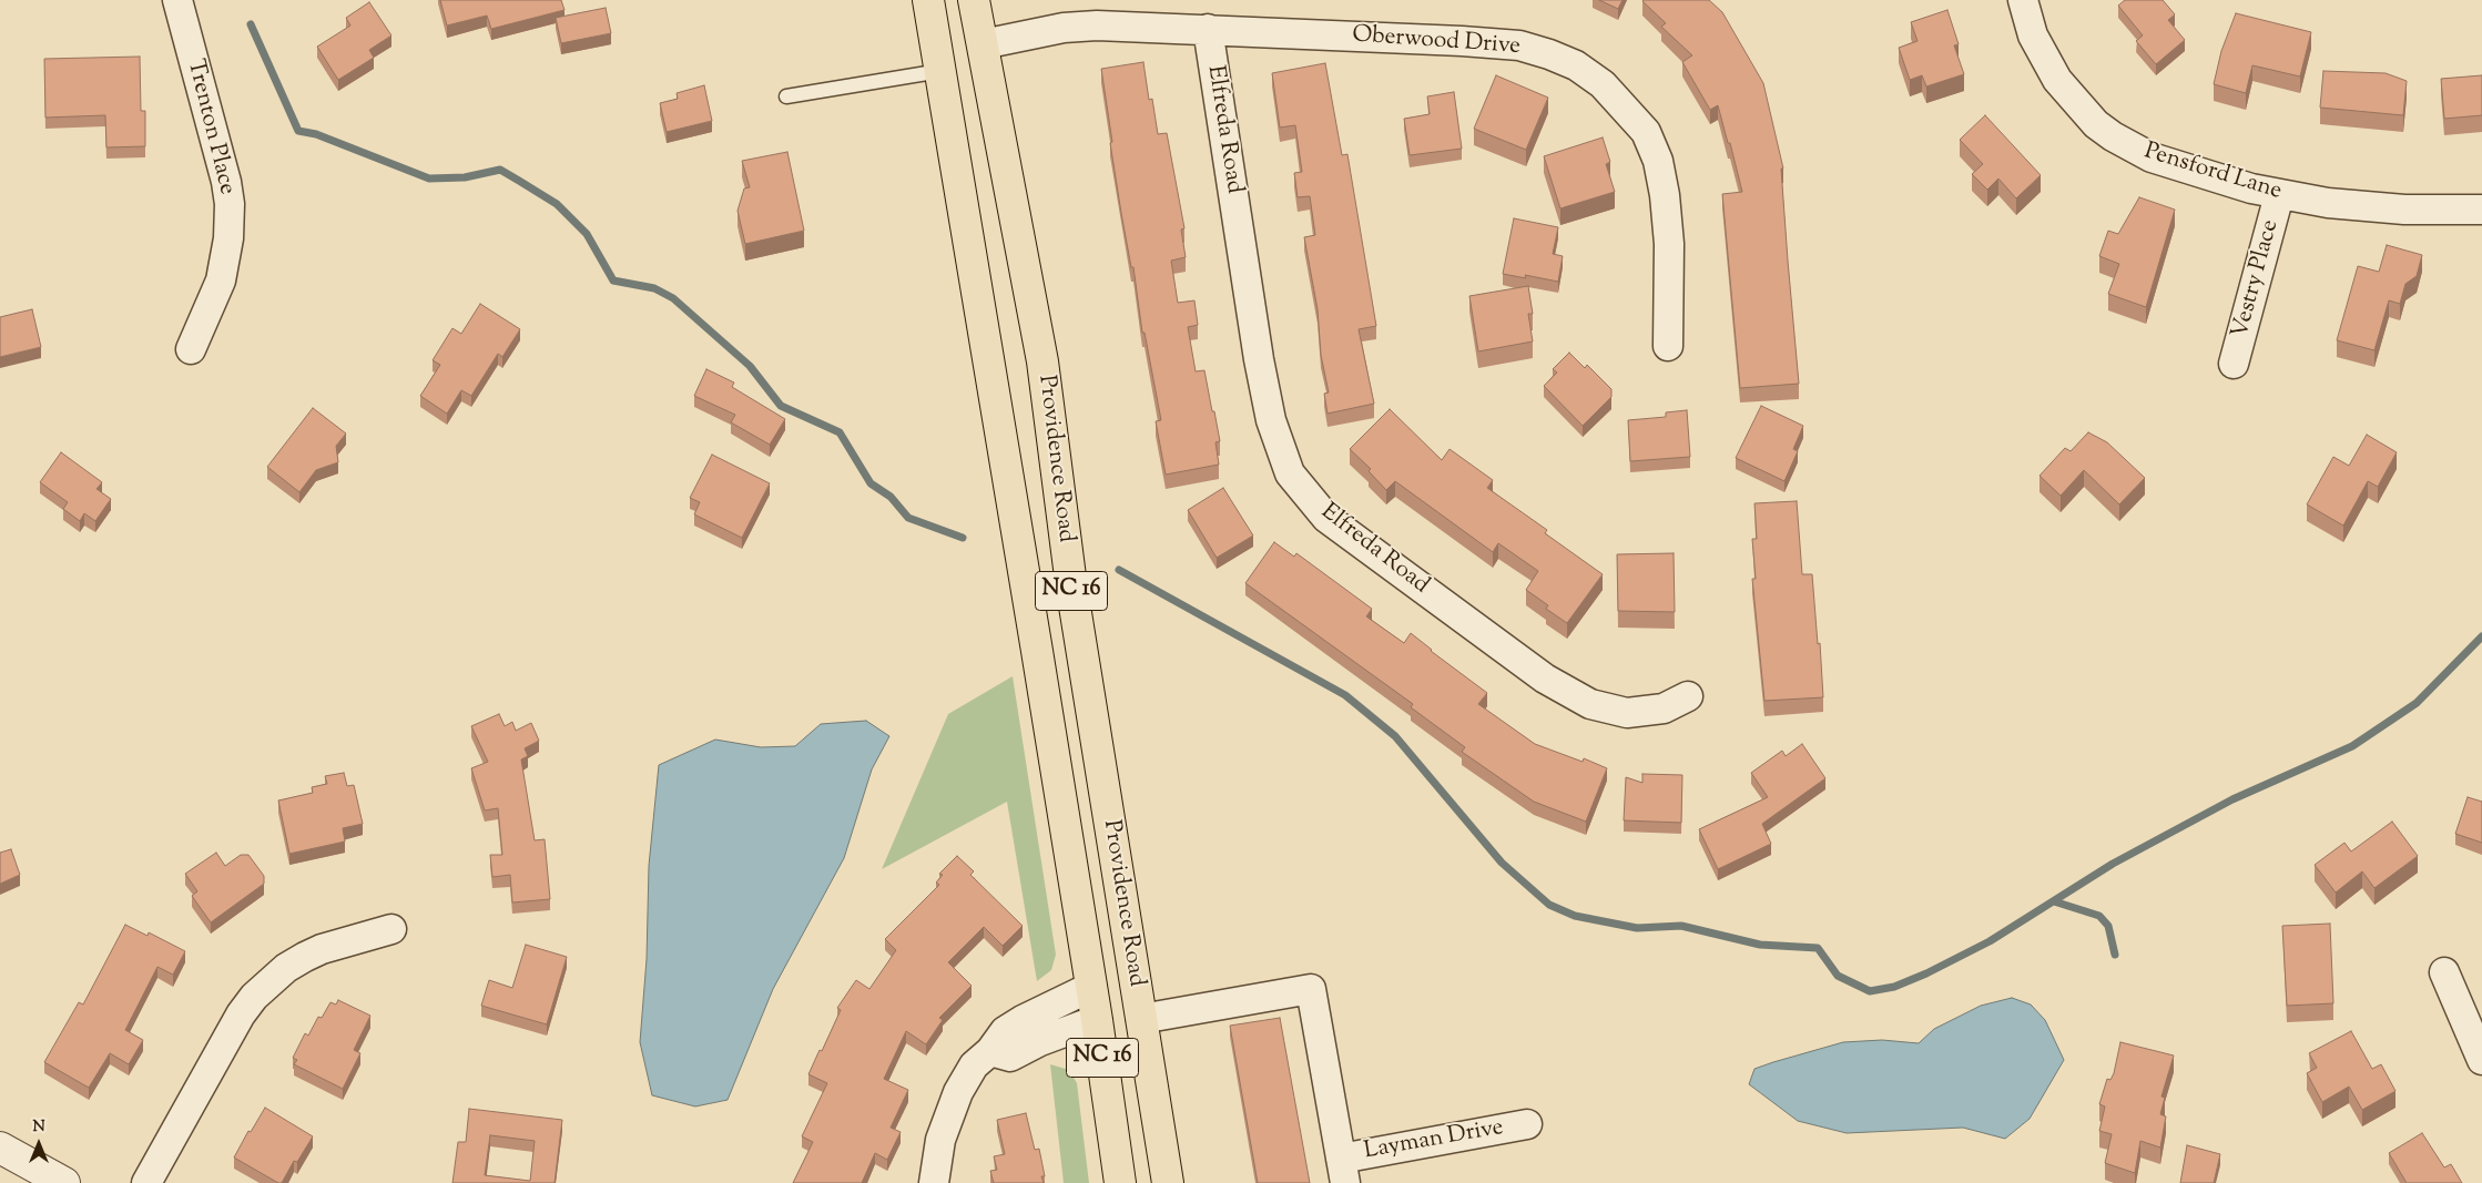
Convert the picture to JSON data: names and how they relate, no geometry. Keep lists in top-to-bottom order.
{
  "streets": {
    "main road": ["Providence Road", "NC 16"],
    "street": [
      "Oberwood Drive",
      "Trenton Place",
      "Elfreda Road",
      "Pensford Lane",
      "Vestry Place",
      "Layman Drive"
    ]
  },
  "crossings": [
    ["Oberwood Drive", "Elfreda Road"],
    ["Oberwood Drive", "Providence Road"],
    ["Pensford Lane", "Vestry Place"]
  ],
  "north": "top"
}
